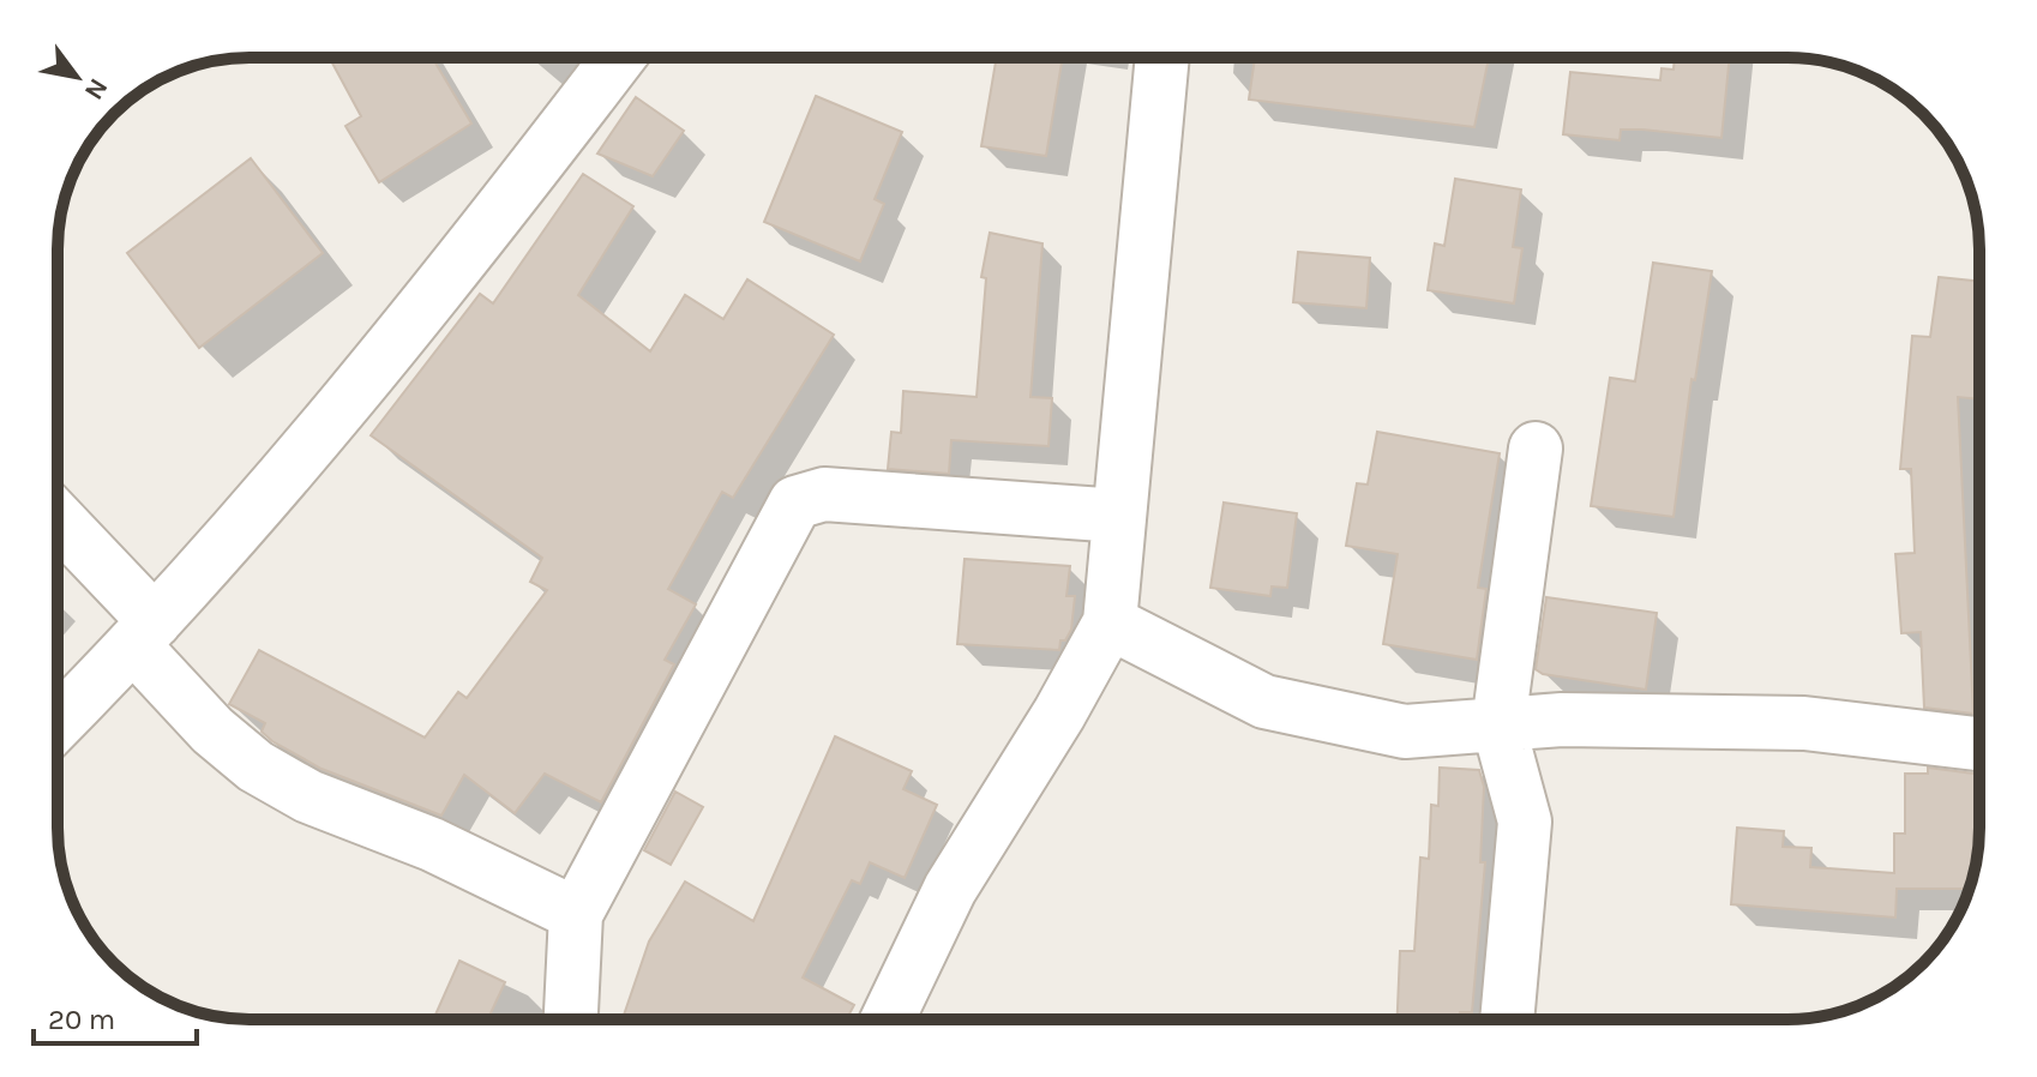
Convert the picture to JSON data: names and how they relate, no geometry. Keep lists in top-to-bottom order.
{
  "scale_bar": "20 m",
  "north": "bottom right"
}
